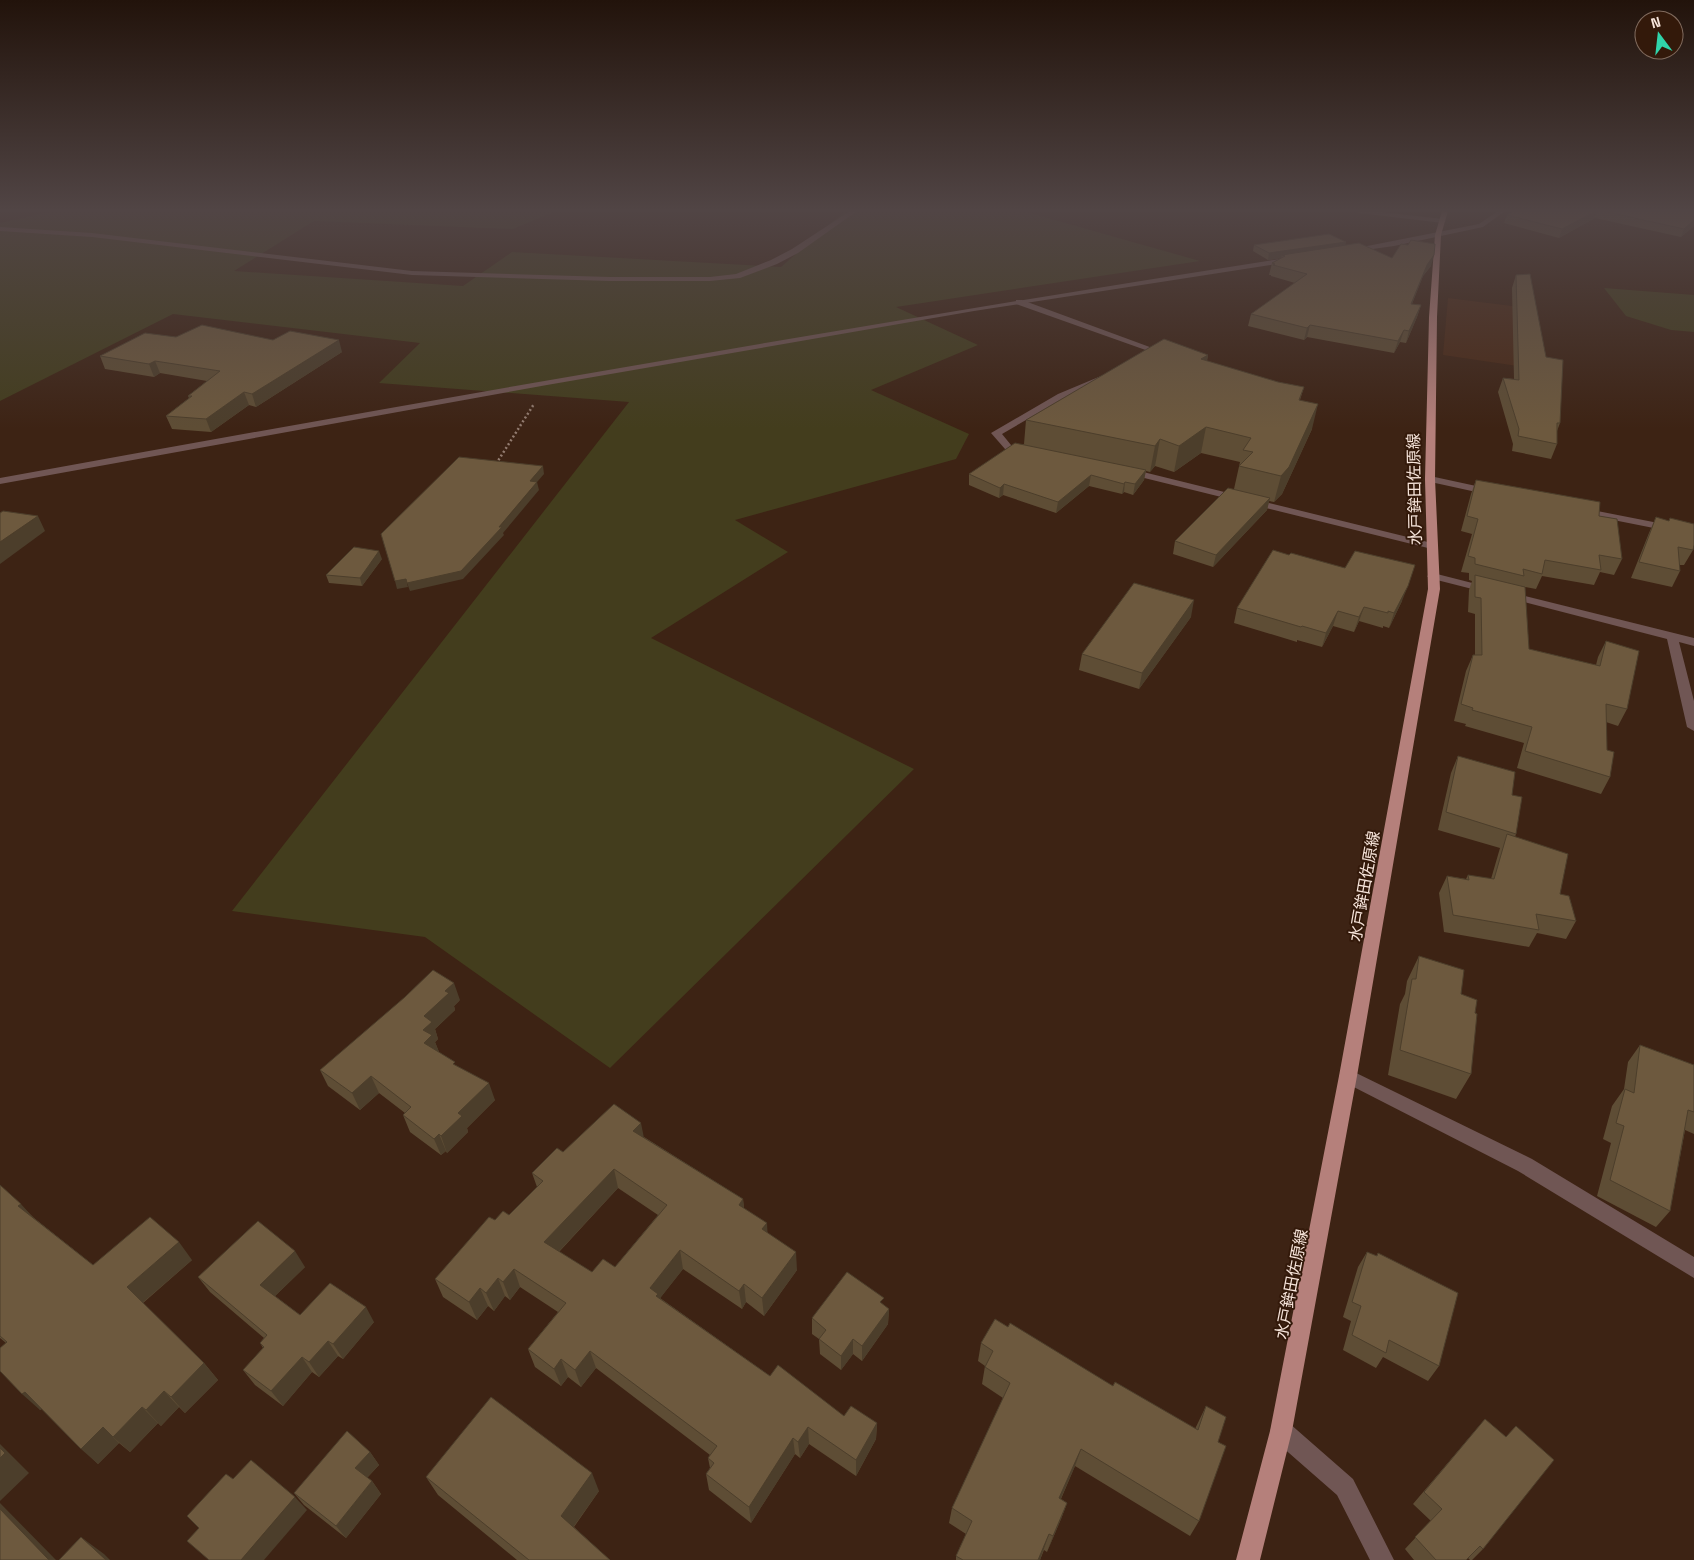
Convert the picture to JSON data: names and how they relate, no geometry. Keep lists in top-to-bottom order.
{
  "streets": {
    "main road": ["水戸鉾田佐原線"]
  },
  "north": "top"
}
